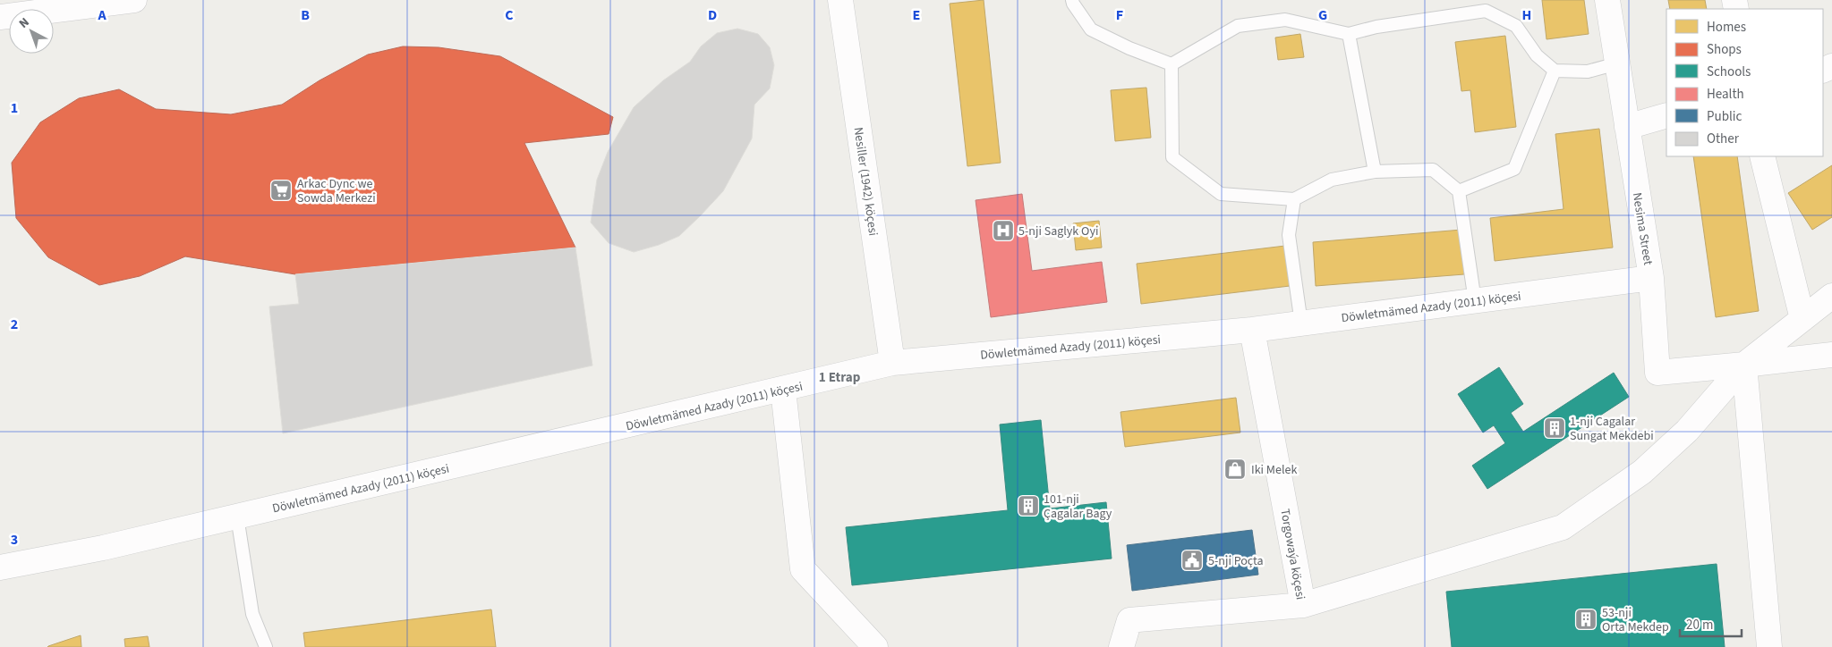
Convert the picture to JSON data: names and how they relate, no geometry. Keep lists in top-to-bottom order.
{
  "streets": {
    "street": [
      "Nesiller (1942) köçesi",
      "Nesima Street",
      "Döwletmämed Azady (2011) köçesi",
      "Torgowaýa köçesi"
    ]
  },
  "crossings": [
    ["Nesiller (1942) köçesi", "Döwletmämed Azady (2011) köçesi"],
    ["Nesima Street", "Döwletmämed Azady (2011) köçesi"],
    ["Döwletmämed Azady (2011) köçesi", "Torgowaýa köçesi"]
  ],
  "districts": ["1 Etrap"],
  "places": {
    "supermarket": ["Arkac Dync we Sowda Merkezi"],
    "hospital": ["5-nji Saglyk Oyi"],
    "building": ["1-nji Cagalar Sungat Mekdebi", "101-nji Çagalar Bagy", "53-nji Orta Mekdep"],
    "shop": ["Iki Melek"],
    "public building": ["5-nji Poçta"]
  },
  "legend": [
    "Homes",
    "Shops",
    "Schools",
    "Health",
    "Public",
    "Other"
  ],
  "scale_bar": "20 m",
  "north": "top left",
  "grid": {
    "columns": [
      "A",
      "B",
      "C",
      "D",
      "E",
      "F",
      "G",
      "H"
    ],
    "rows": ["1", "2", "3"]
  }
}
